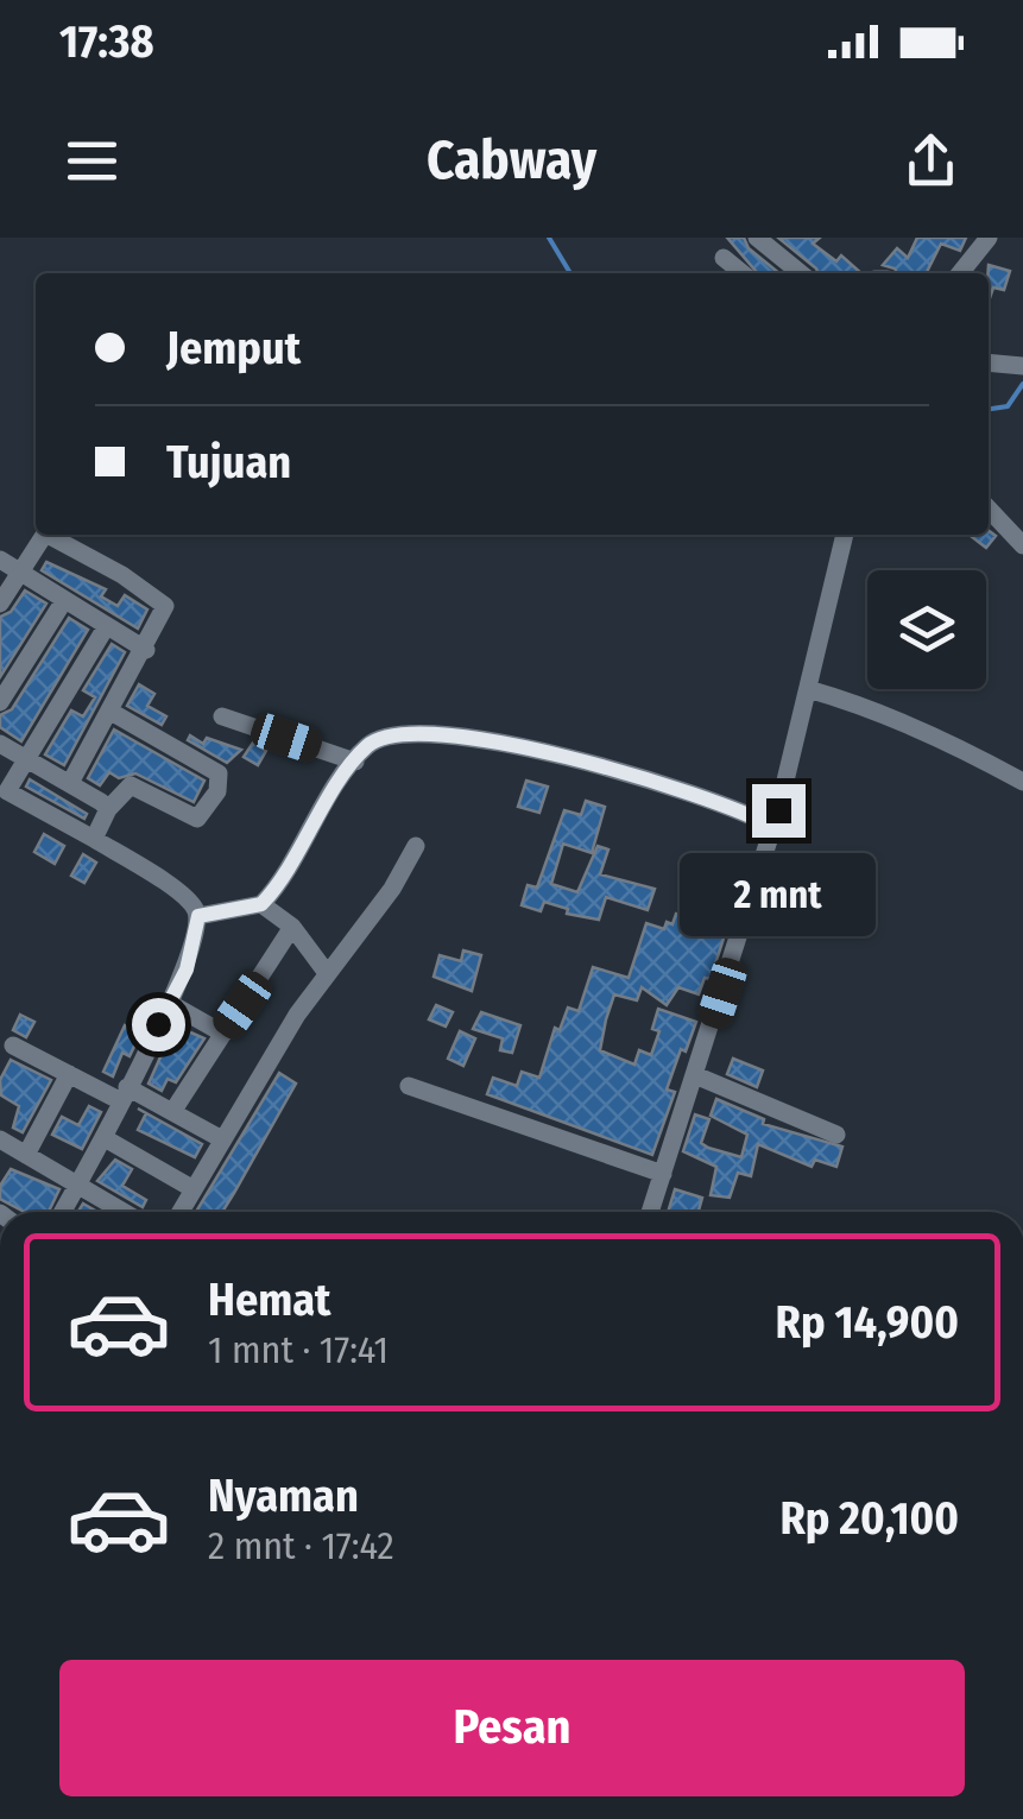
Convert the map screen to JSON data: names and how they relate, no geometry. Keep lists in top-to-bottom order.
{
  "page": {
    "status": "17:38",
    "header": "Cabway",
    "banner": ["Jemput", "Tujuan"],
    "bubble": "2 mnt",
    "list": [
      {
        "name": "Hemat",
        "note": "1 mnt · 17:41",
        "value": "Rp 14,900"
      },
      {
        "name": "Nyaman",
        "note": "2 mnt · 17:42",
        "value": "Rp 20,100"
      }
    ],
    "buttons": "Pesan"
  }
}
